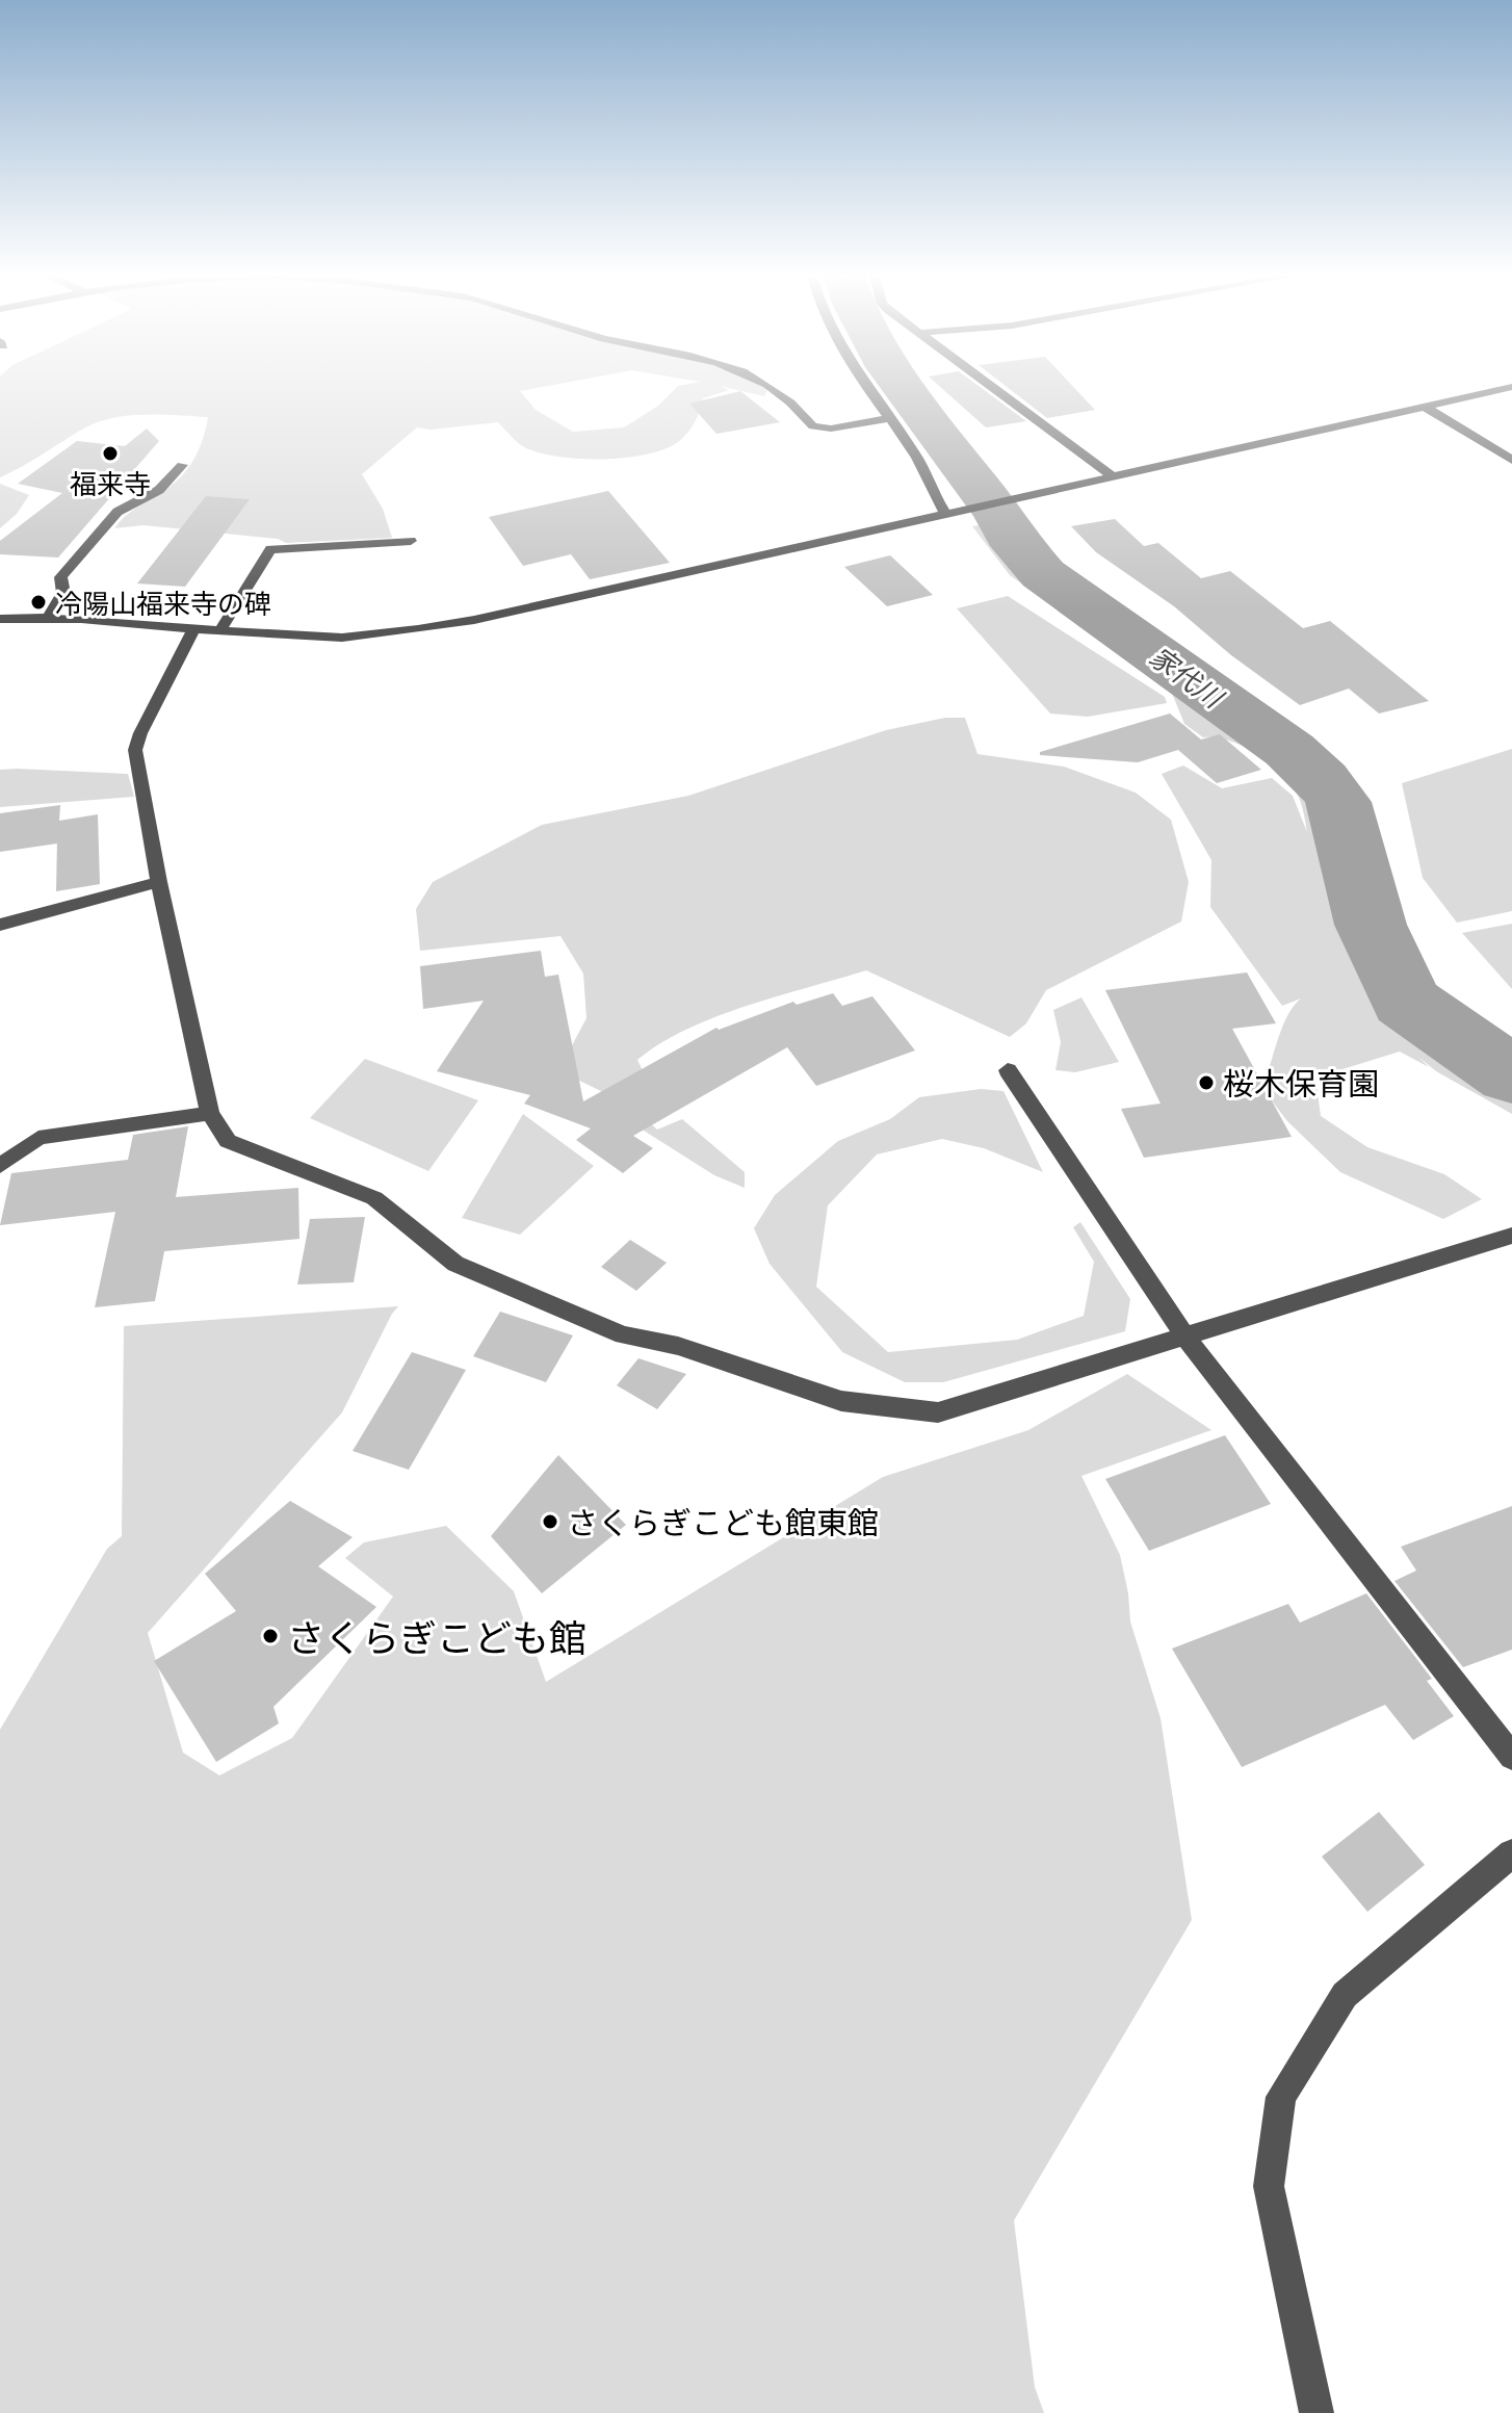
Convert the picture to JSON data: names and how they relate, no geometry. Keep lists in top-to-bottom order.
{
  "water": ["家代川"],
  "places": [
    "福来寺",
    "冷陽山福来寺の碑",
    "桜木保育園",
    "さくらぎこども館東館",
    "さくらぎこども館"
  ]
}
